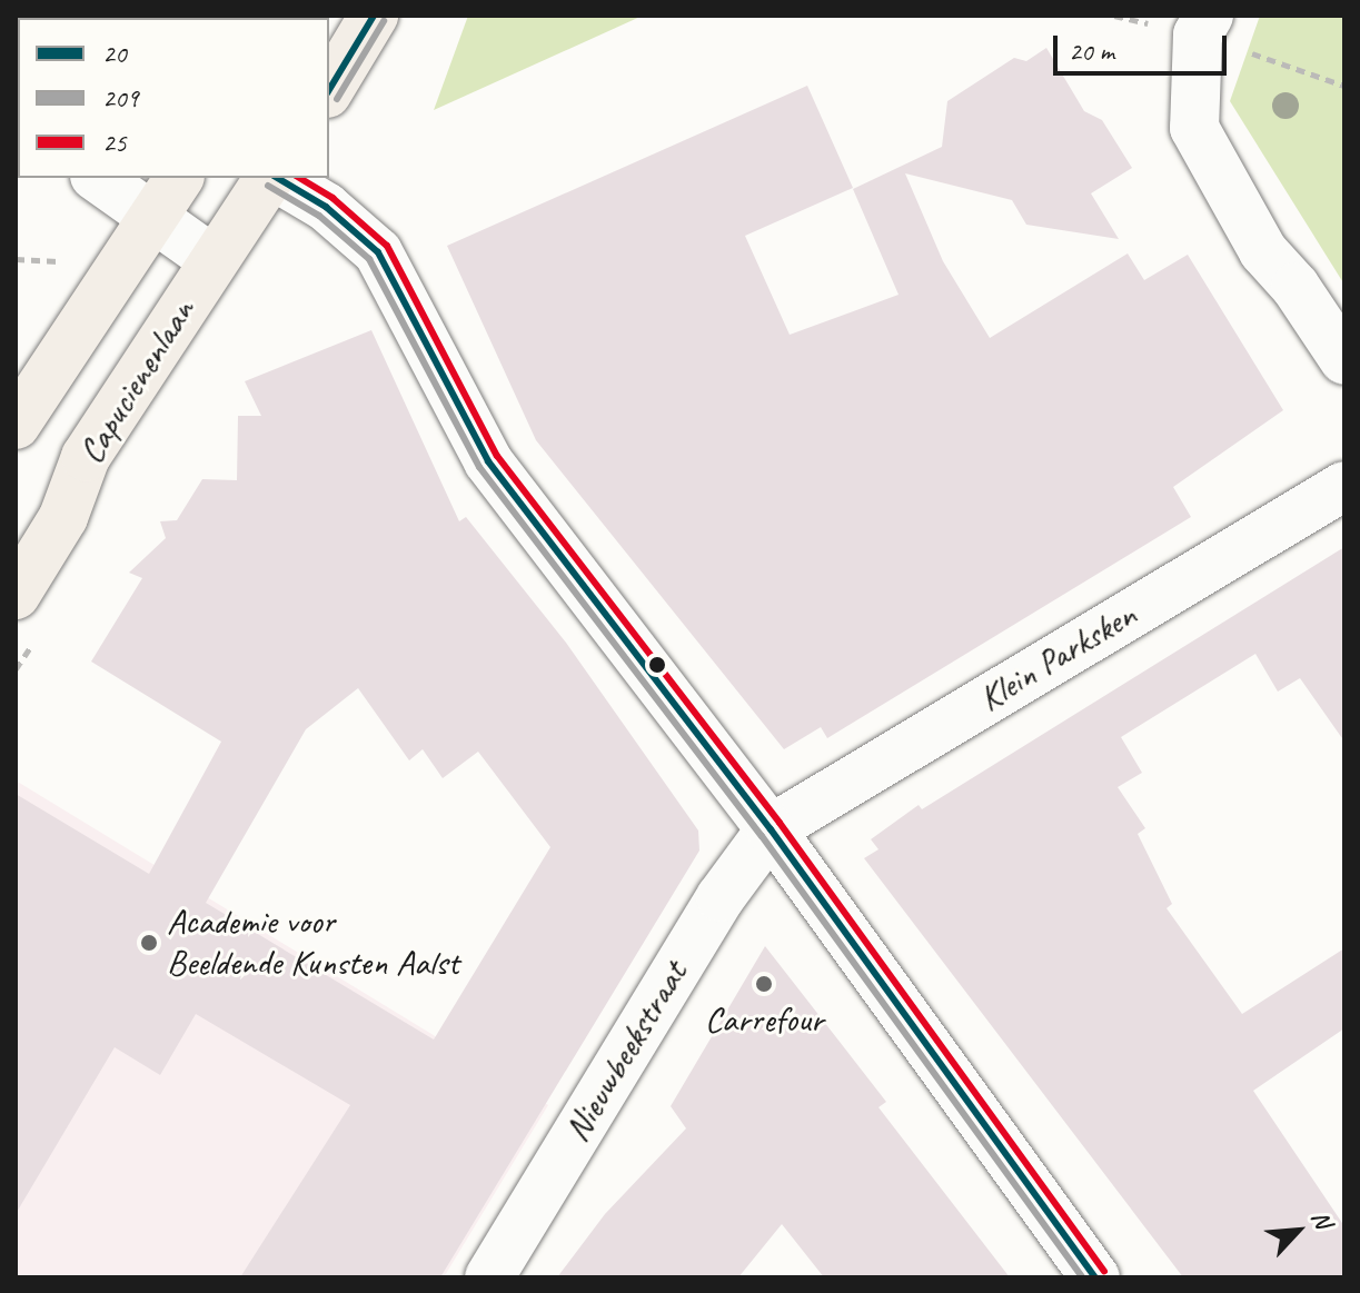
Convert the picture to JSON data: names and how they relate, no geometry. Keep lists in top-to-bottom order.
{
  "streets": {
    "main road": ["Capucienenlaan"],
    "street": ["Klein Parksken", "Nieuwbeekstraat"]
  },
  "crossings": [
    ["Klein Parksken", "Nieuwbeekstraat"]
  ],
  "places": ["Academie voor Beeldende Kunsten Aalst", "Carrefour"],
  "lines": ["transit line 20", "transit line 209", "transit line 25"],
  "legend": ["20", "209", "25"],
  "scale_bar": "20 m",
  "north": "top right"
}
